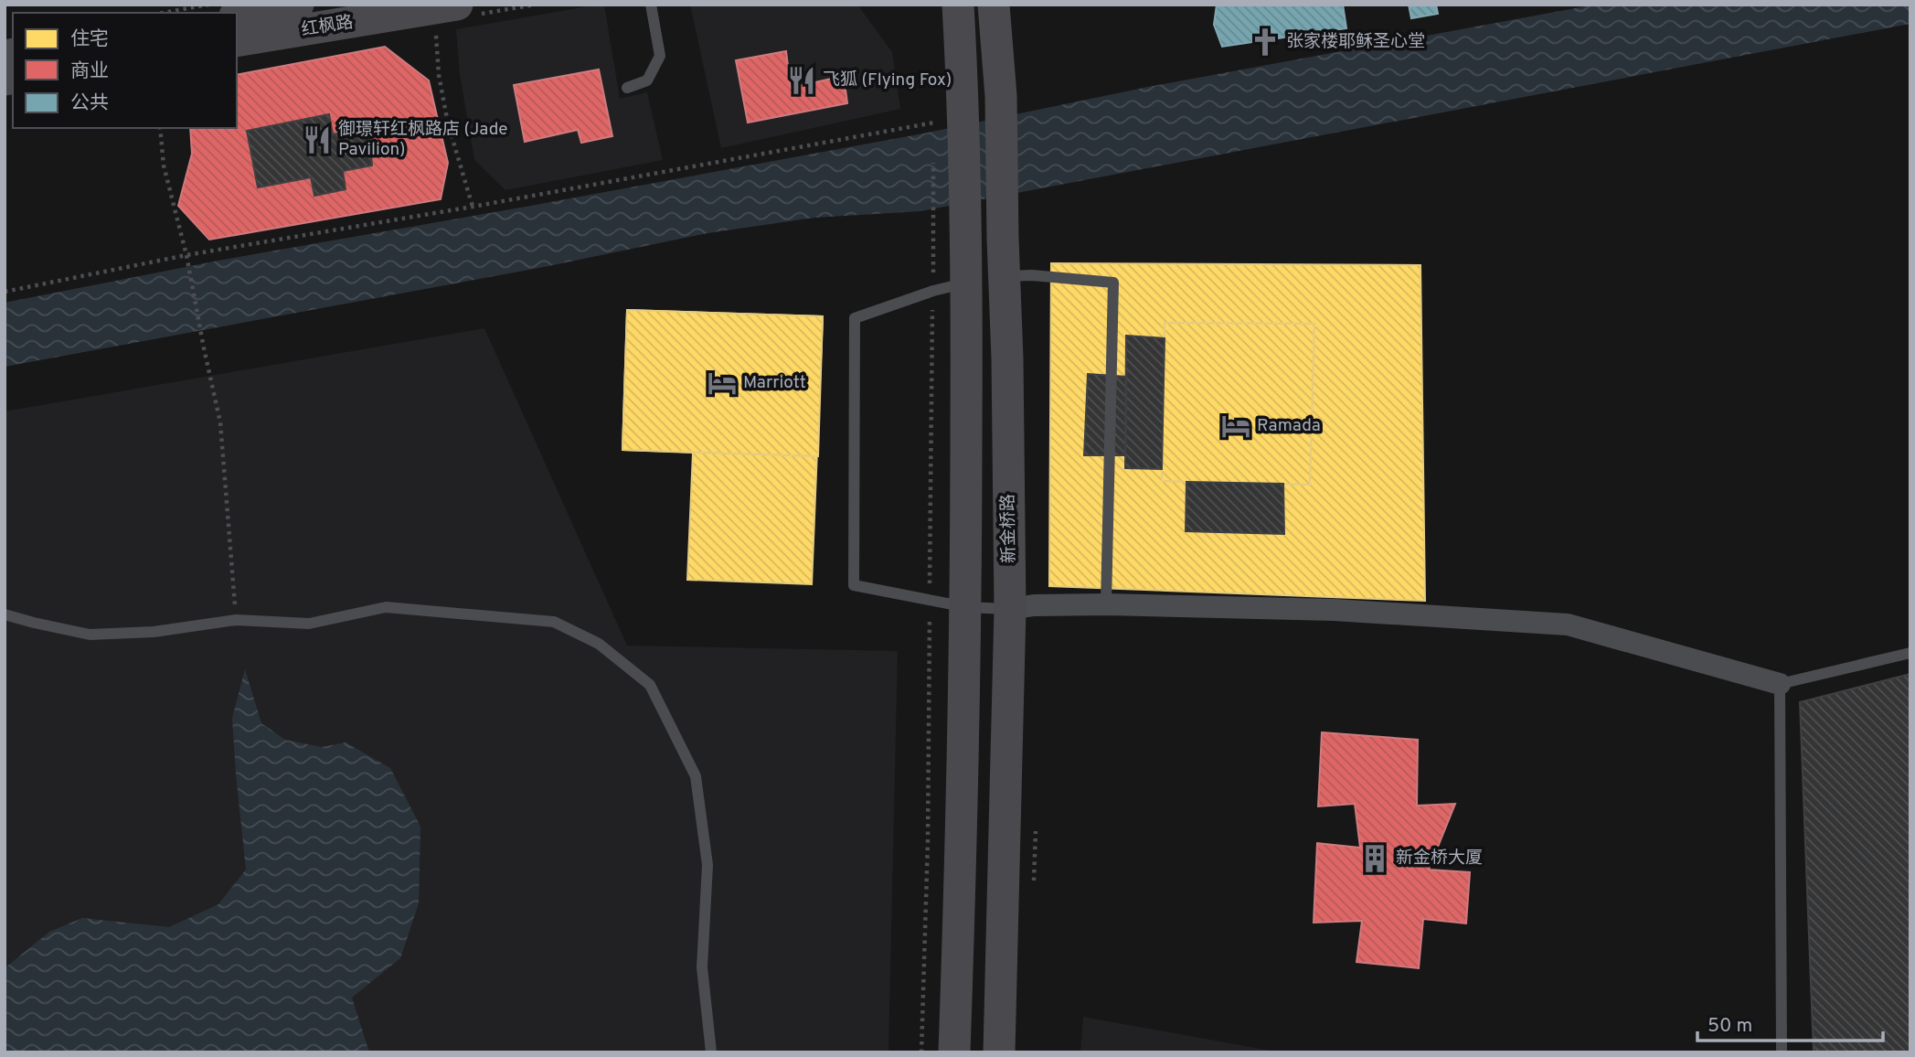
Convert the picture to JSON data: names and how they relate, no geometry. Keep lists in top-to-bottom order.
{
  "streets": {
    "street": ["红枫路", "新金桥路"]
  },
  "places": {
    "church": ["张家楼耶稣圣心堂"],
    "restaurant": ["飞狐 (Flying Fox)", "御璟轩红枫路店 (Jade Pavilion)"],
    "hotel": ["Marriott", "Ramada"],
    "building": ["新金桥大厦"]
  },
  "legend": ["住宅", "商业", "公共"],
  "scale_bar": "50 m"
}
